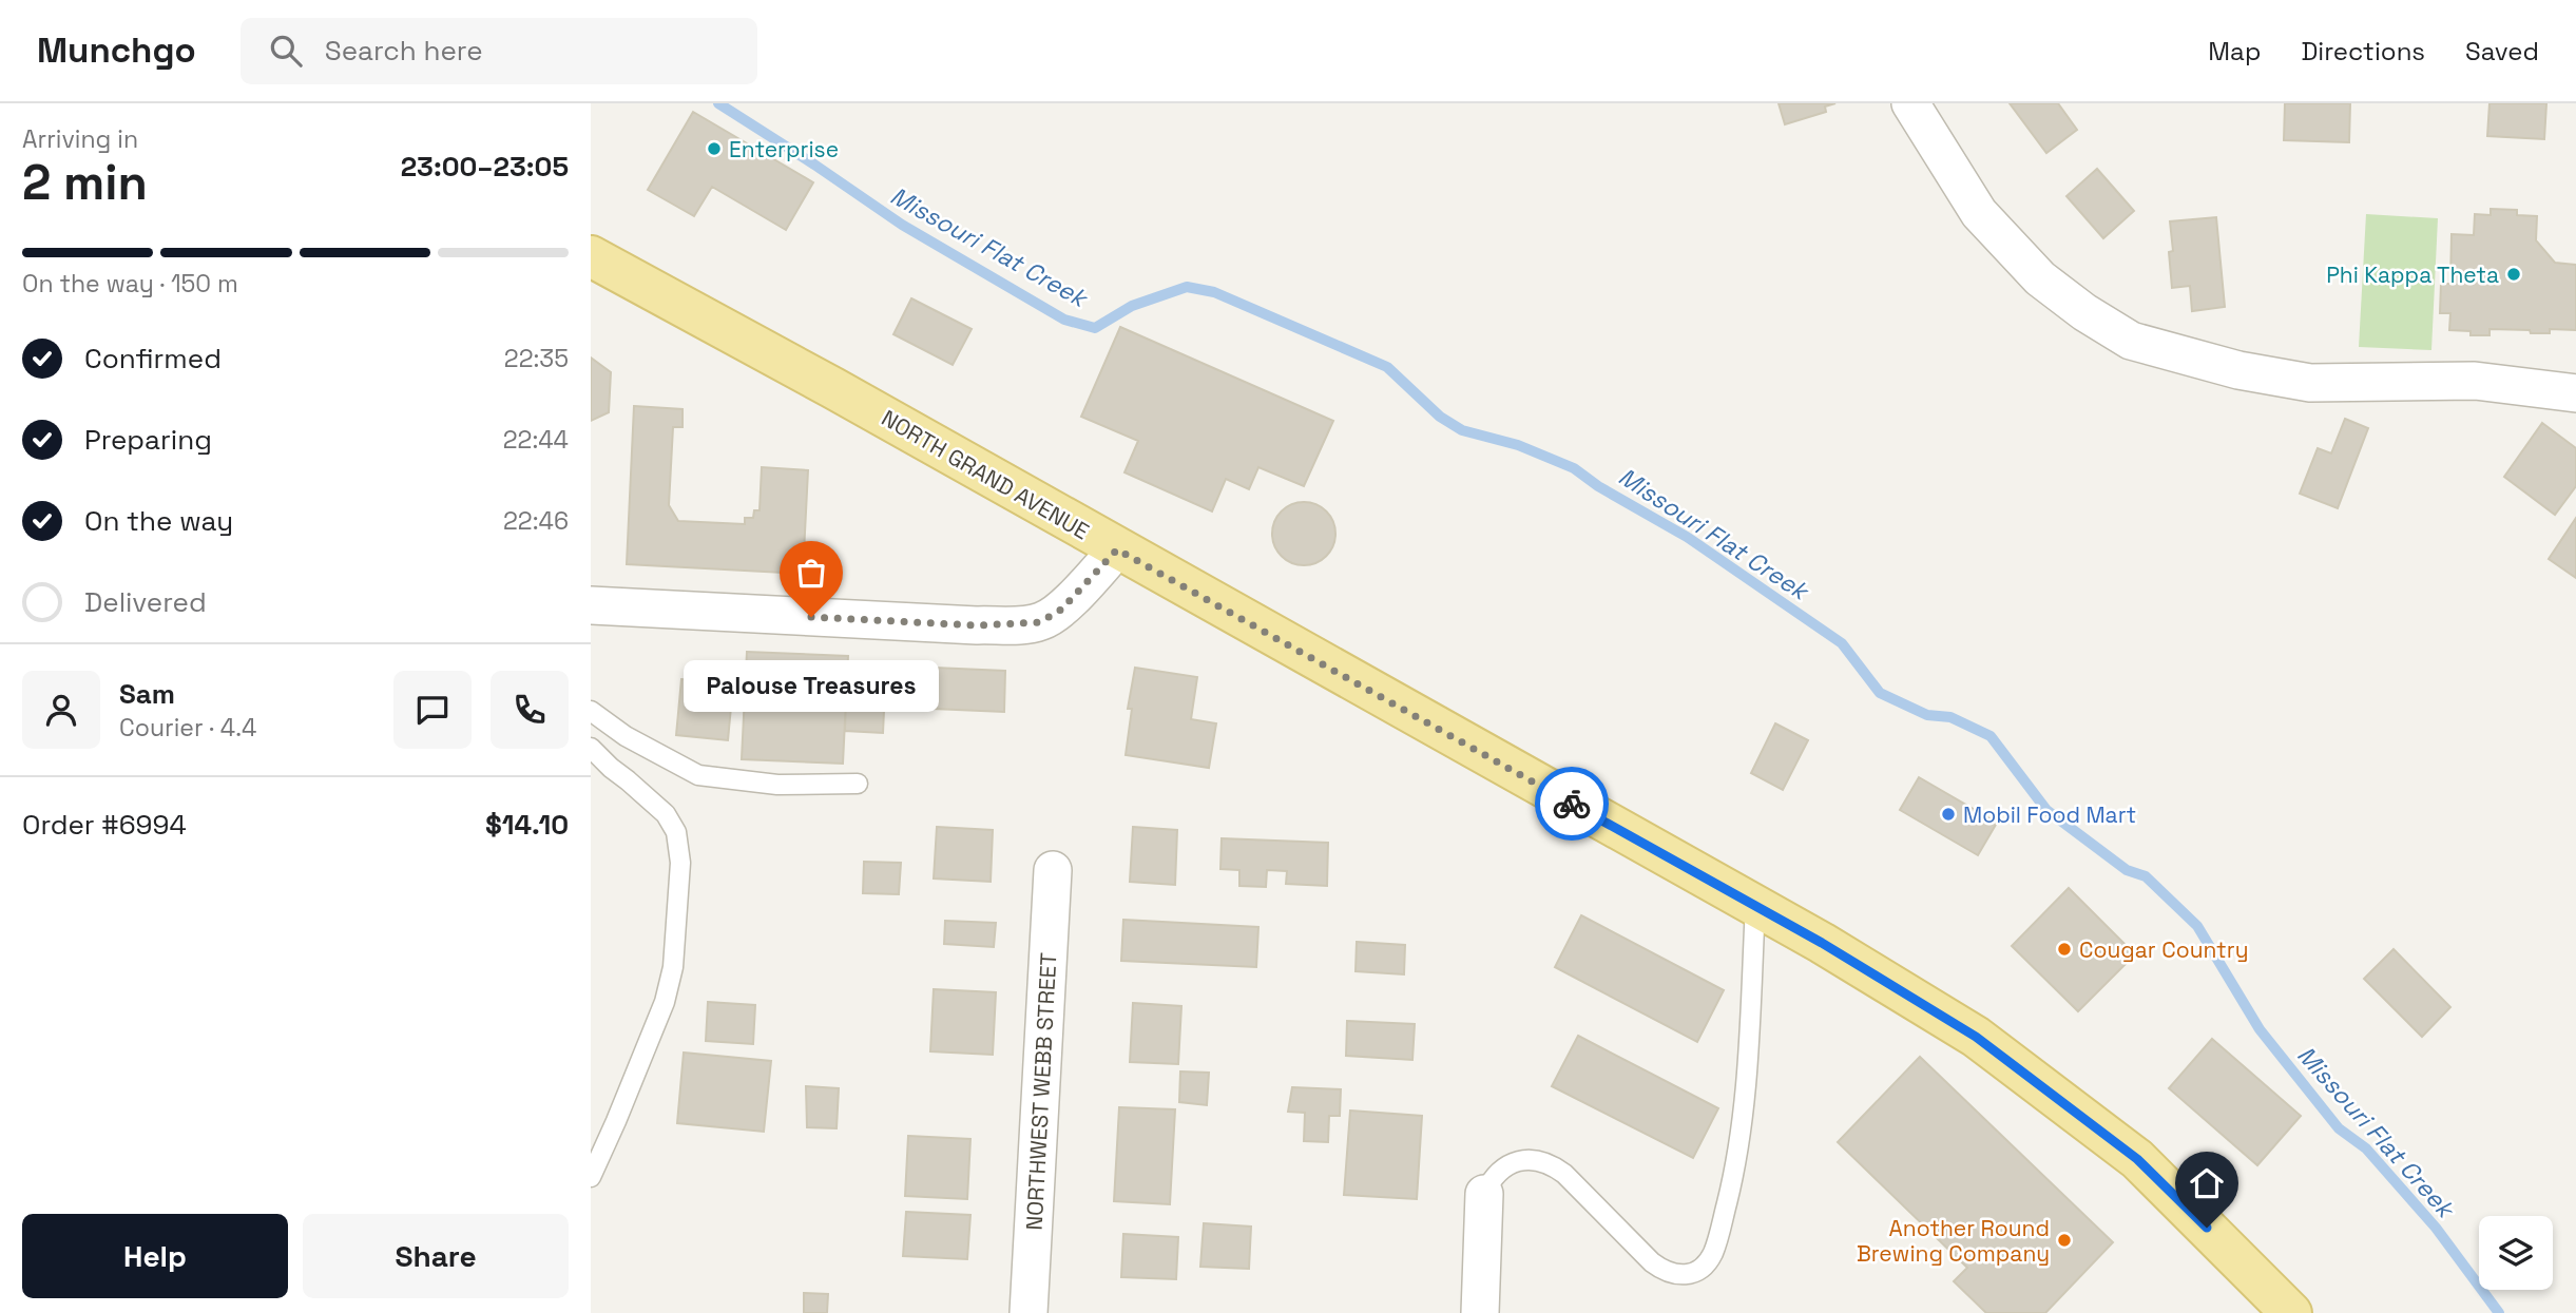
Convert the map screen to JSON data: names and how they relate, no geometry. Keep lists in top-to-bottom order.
{
  "streets": {
    "main road": ["NORTH GRAND AVENUE"],
    "street": ["NORTHWEST WEBB STREET"]
  },
  "water": ["Missouri Flat Creek"],
  "places": [
    "Enterprise",
    "Phi Kappa Theta",
    "Palouse Treasures",
    "Mobil Food Mart",
    "Cougar Country",
    "Another Round Brewing Company"
  ],
  "page": {
    "header": "Munchgo",
    "search": "Search here",
    "nav": ["Map", "Directions", "Saved"],
    "heading": ["2 min", "Arriving in", "23:00–23:05"],
    "panel": [
      "Sam",
      "Courier · 4.4",
      "Order #6994",
      "$14.10"
    ],
    "bar": "On the way · 150 m",
    "list": [
      ["Confirmed", "22:35"],
      ["Preparing", "22:44"],
      ["On the way", "22:46"],
      "Delivered"
    ],
    "bubble": "Palouse Treasures",
    "buttons": ["Help", "Share"]
  }
}
